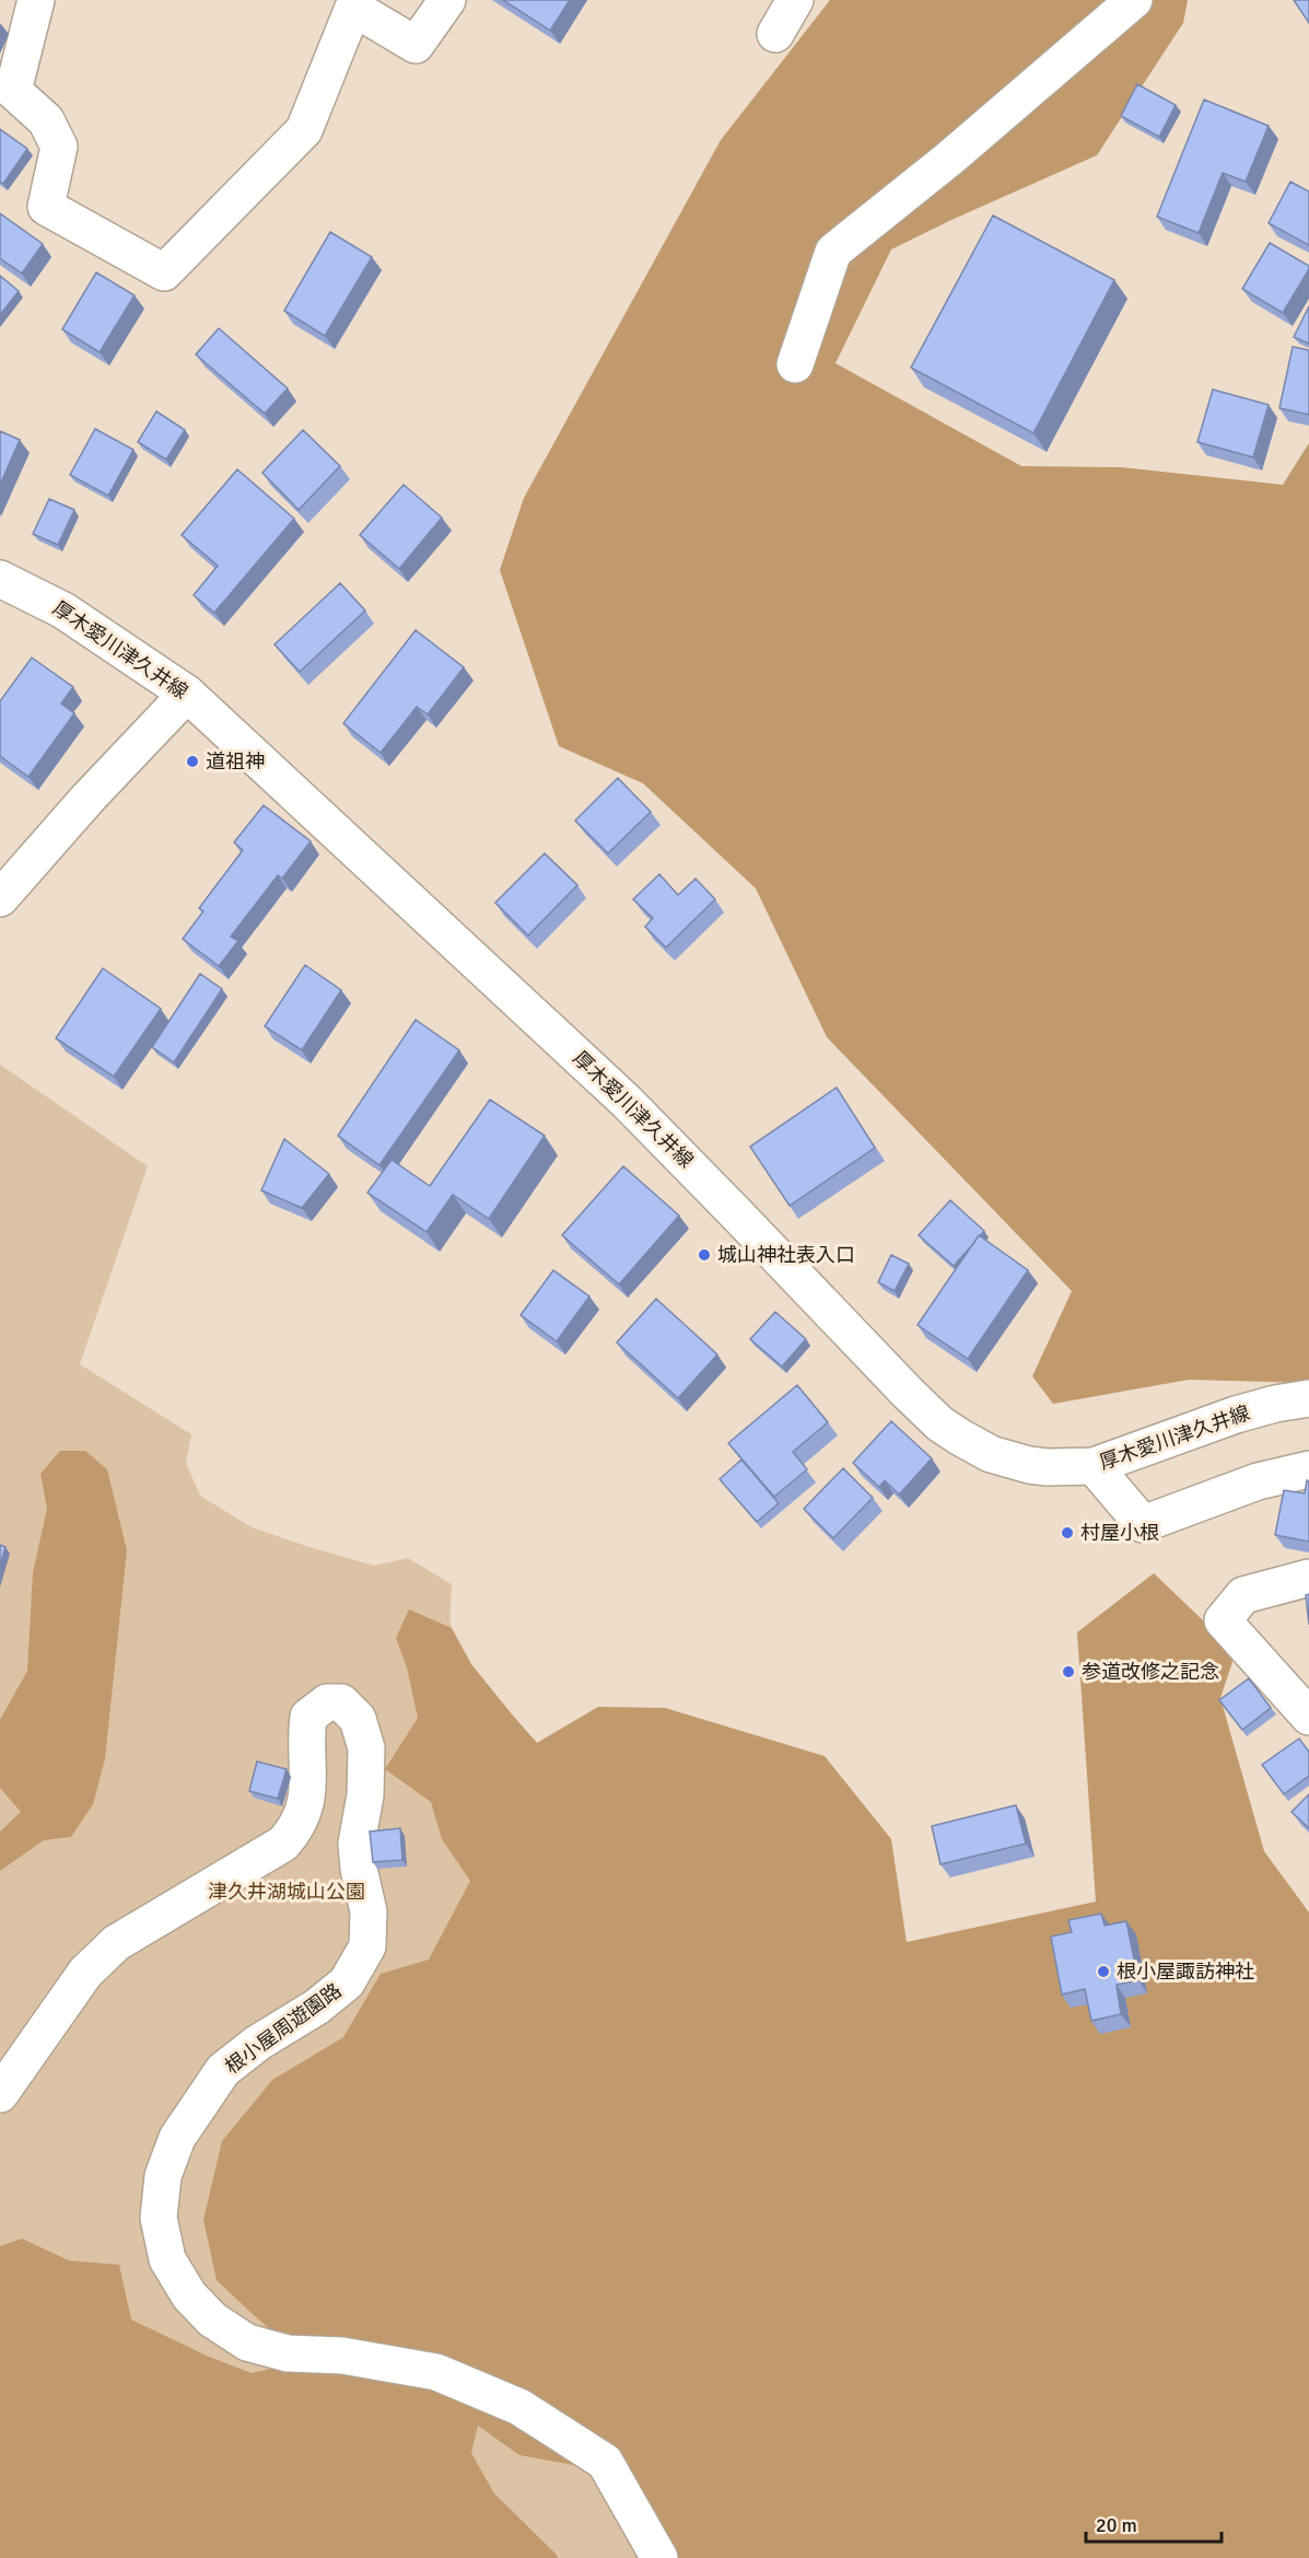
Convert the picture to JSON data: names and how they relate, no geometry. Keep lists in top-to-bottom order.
{
  "streets": {
    "street": ["厚木愛川津久井線", "根小屋周遊園路"]
  },
  "parks": ["津久井湖城山公園"],
  "places": [
    "道祖神",
    "城山神社表入口",
    "村屋小根",
    "参道改修之記念",
    "根小屋諏訪神社"
  ],
  "scale_bar": "20 m"
}
